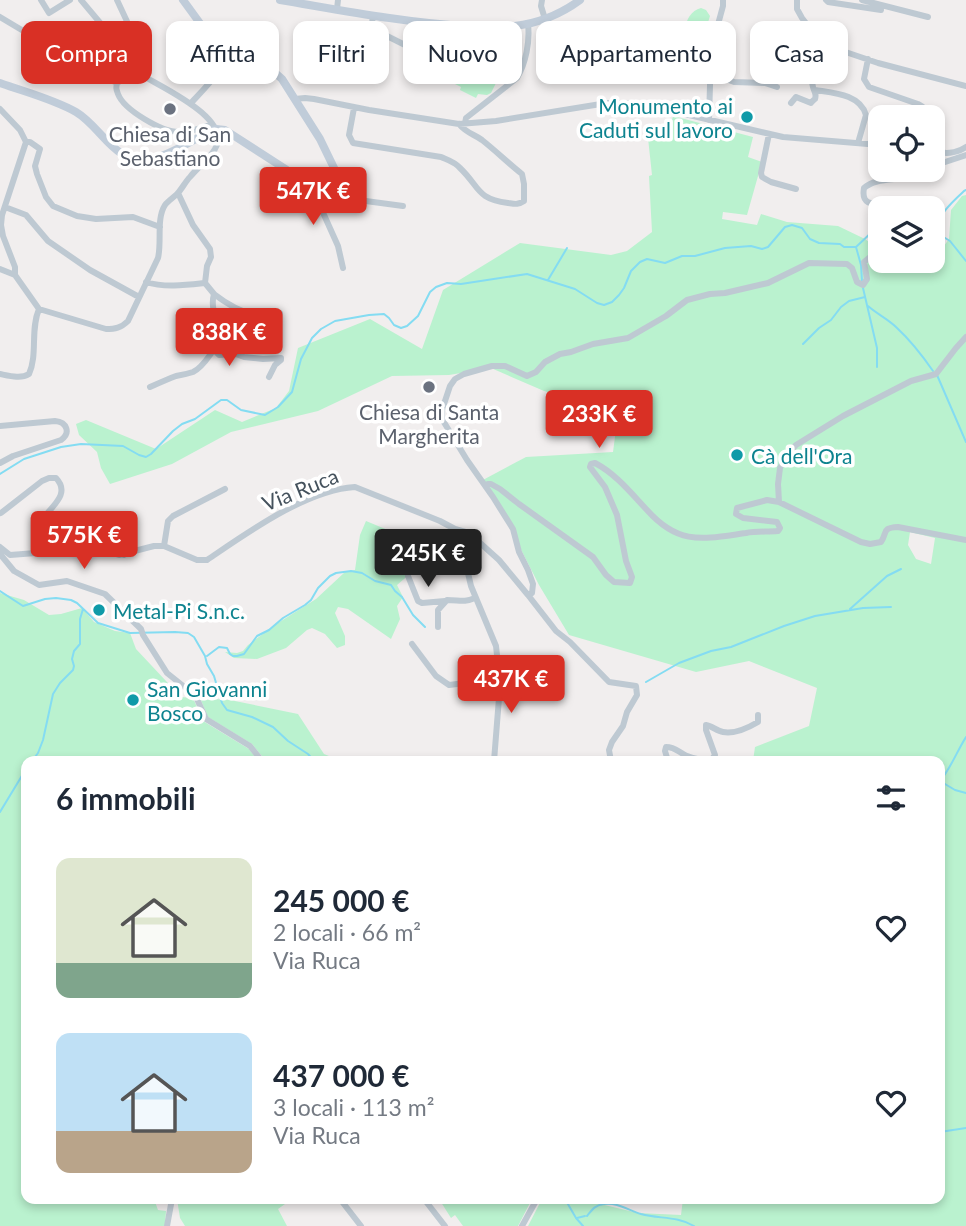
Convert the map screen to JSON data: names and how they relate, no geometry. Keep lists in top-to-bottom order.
{
  "streets": {
    "street": ["Via Ruca"]
  },
  "places": [
    "Chiesa di San Sebastiano",
    "Monumento ai Caduti sul lavoro",
    "Chiesa di Santa Margherita",
    "Cà dell'Ora",
    "Metal-Pi S.n.c.",
    "San Giovanni Bosco"
  ],
  "page": {
    "chip": [
      "Compra",
      "Affitta",
      "Filtri",
      "Nuovo",
      "Appartamento",
      "Casa"
    ],
    "price": [
      "547K €",
      "838K €",
      "233K €",
      "575K €",
      "245K €",
      "437K €"
    ],
    "heading": "6 immobili",
    "list": [
      {
        "name": "245 000 €",
        "note": "2 locali · 66 m² · Via Ruca"
      },
      {
        "name": "437 000 €",
        "note": "3 locali · 113 m² · Via Ruca"
      }
    ]
  }
}
